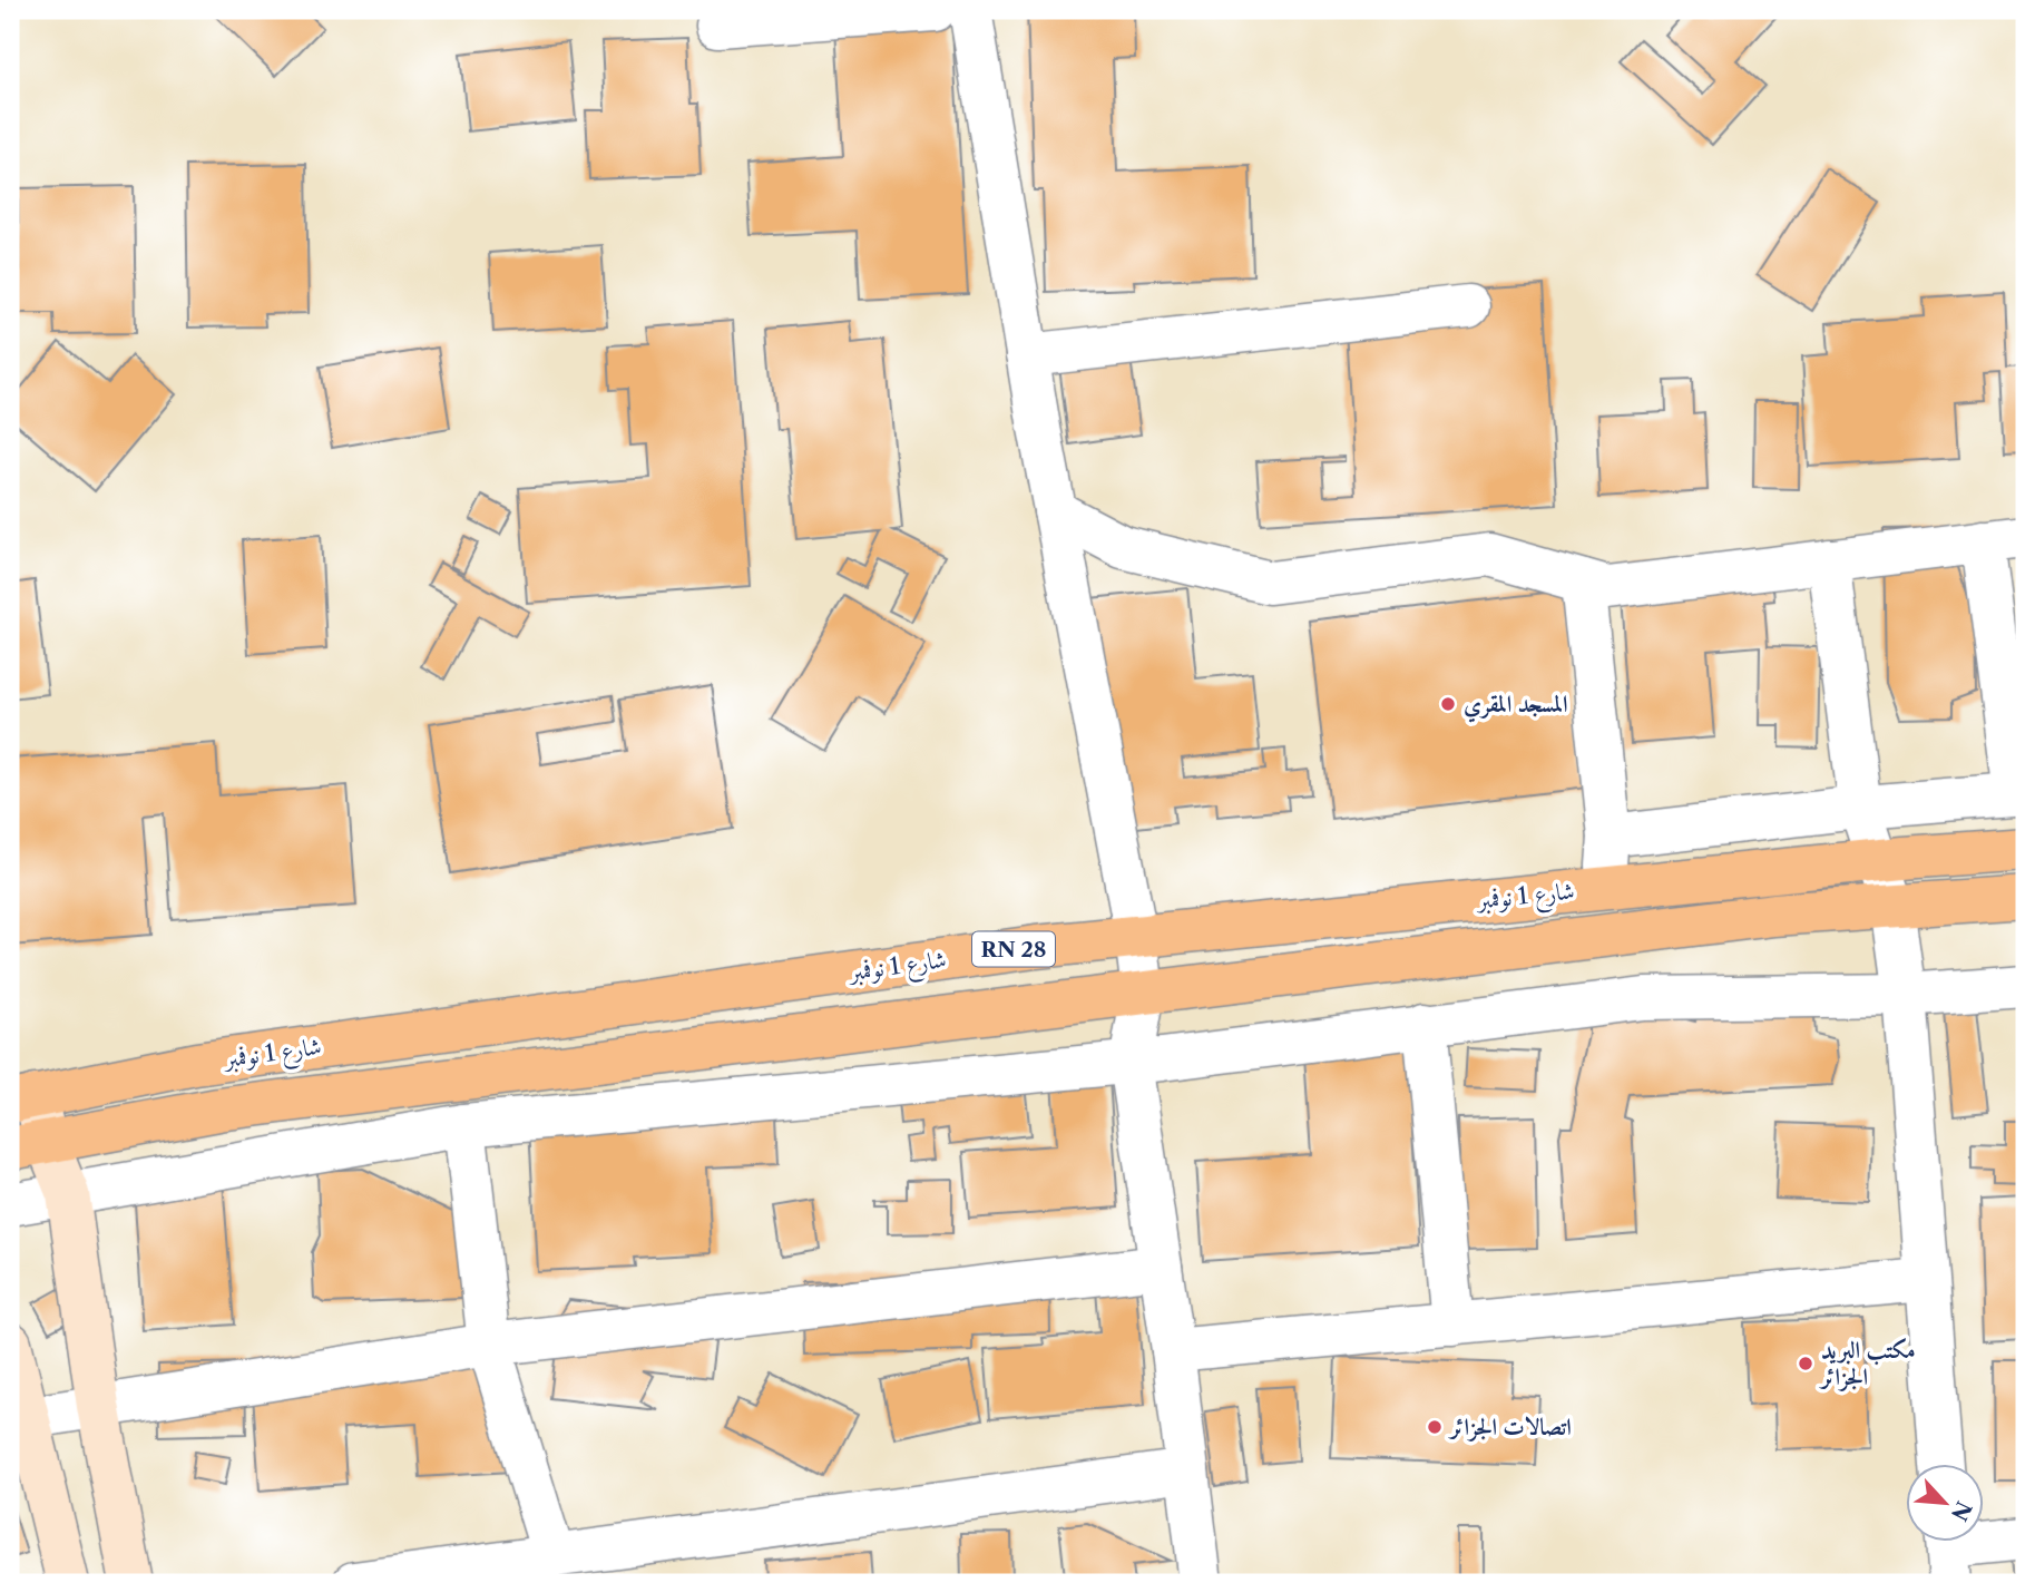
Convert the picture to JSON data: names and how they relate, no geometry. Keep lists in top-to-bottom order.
{
  "streets": {
    "main road": ["شارع 1 نوفمبر", "RN 28"]
  },
  "places": ["المسجد المقري", "مكتب البريد الجزائر", "اتصالات الجزائر"],
  "north": "bottom right"
}
